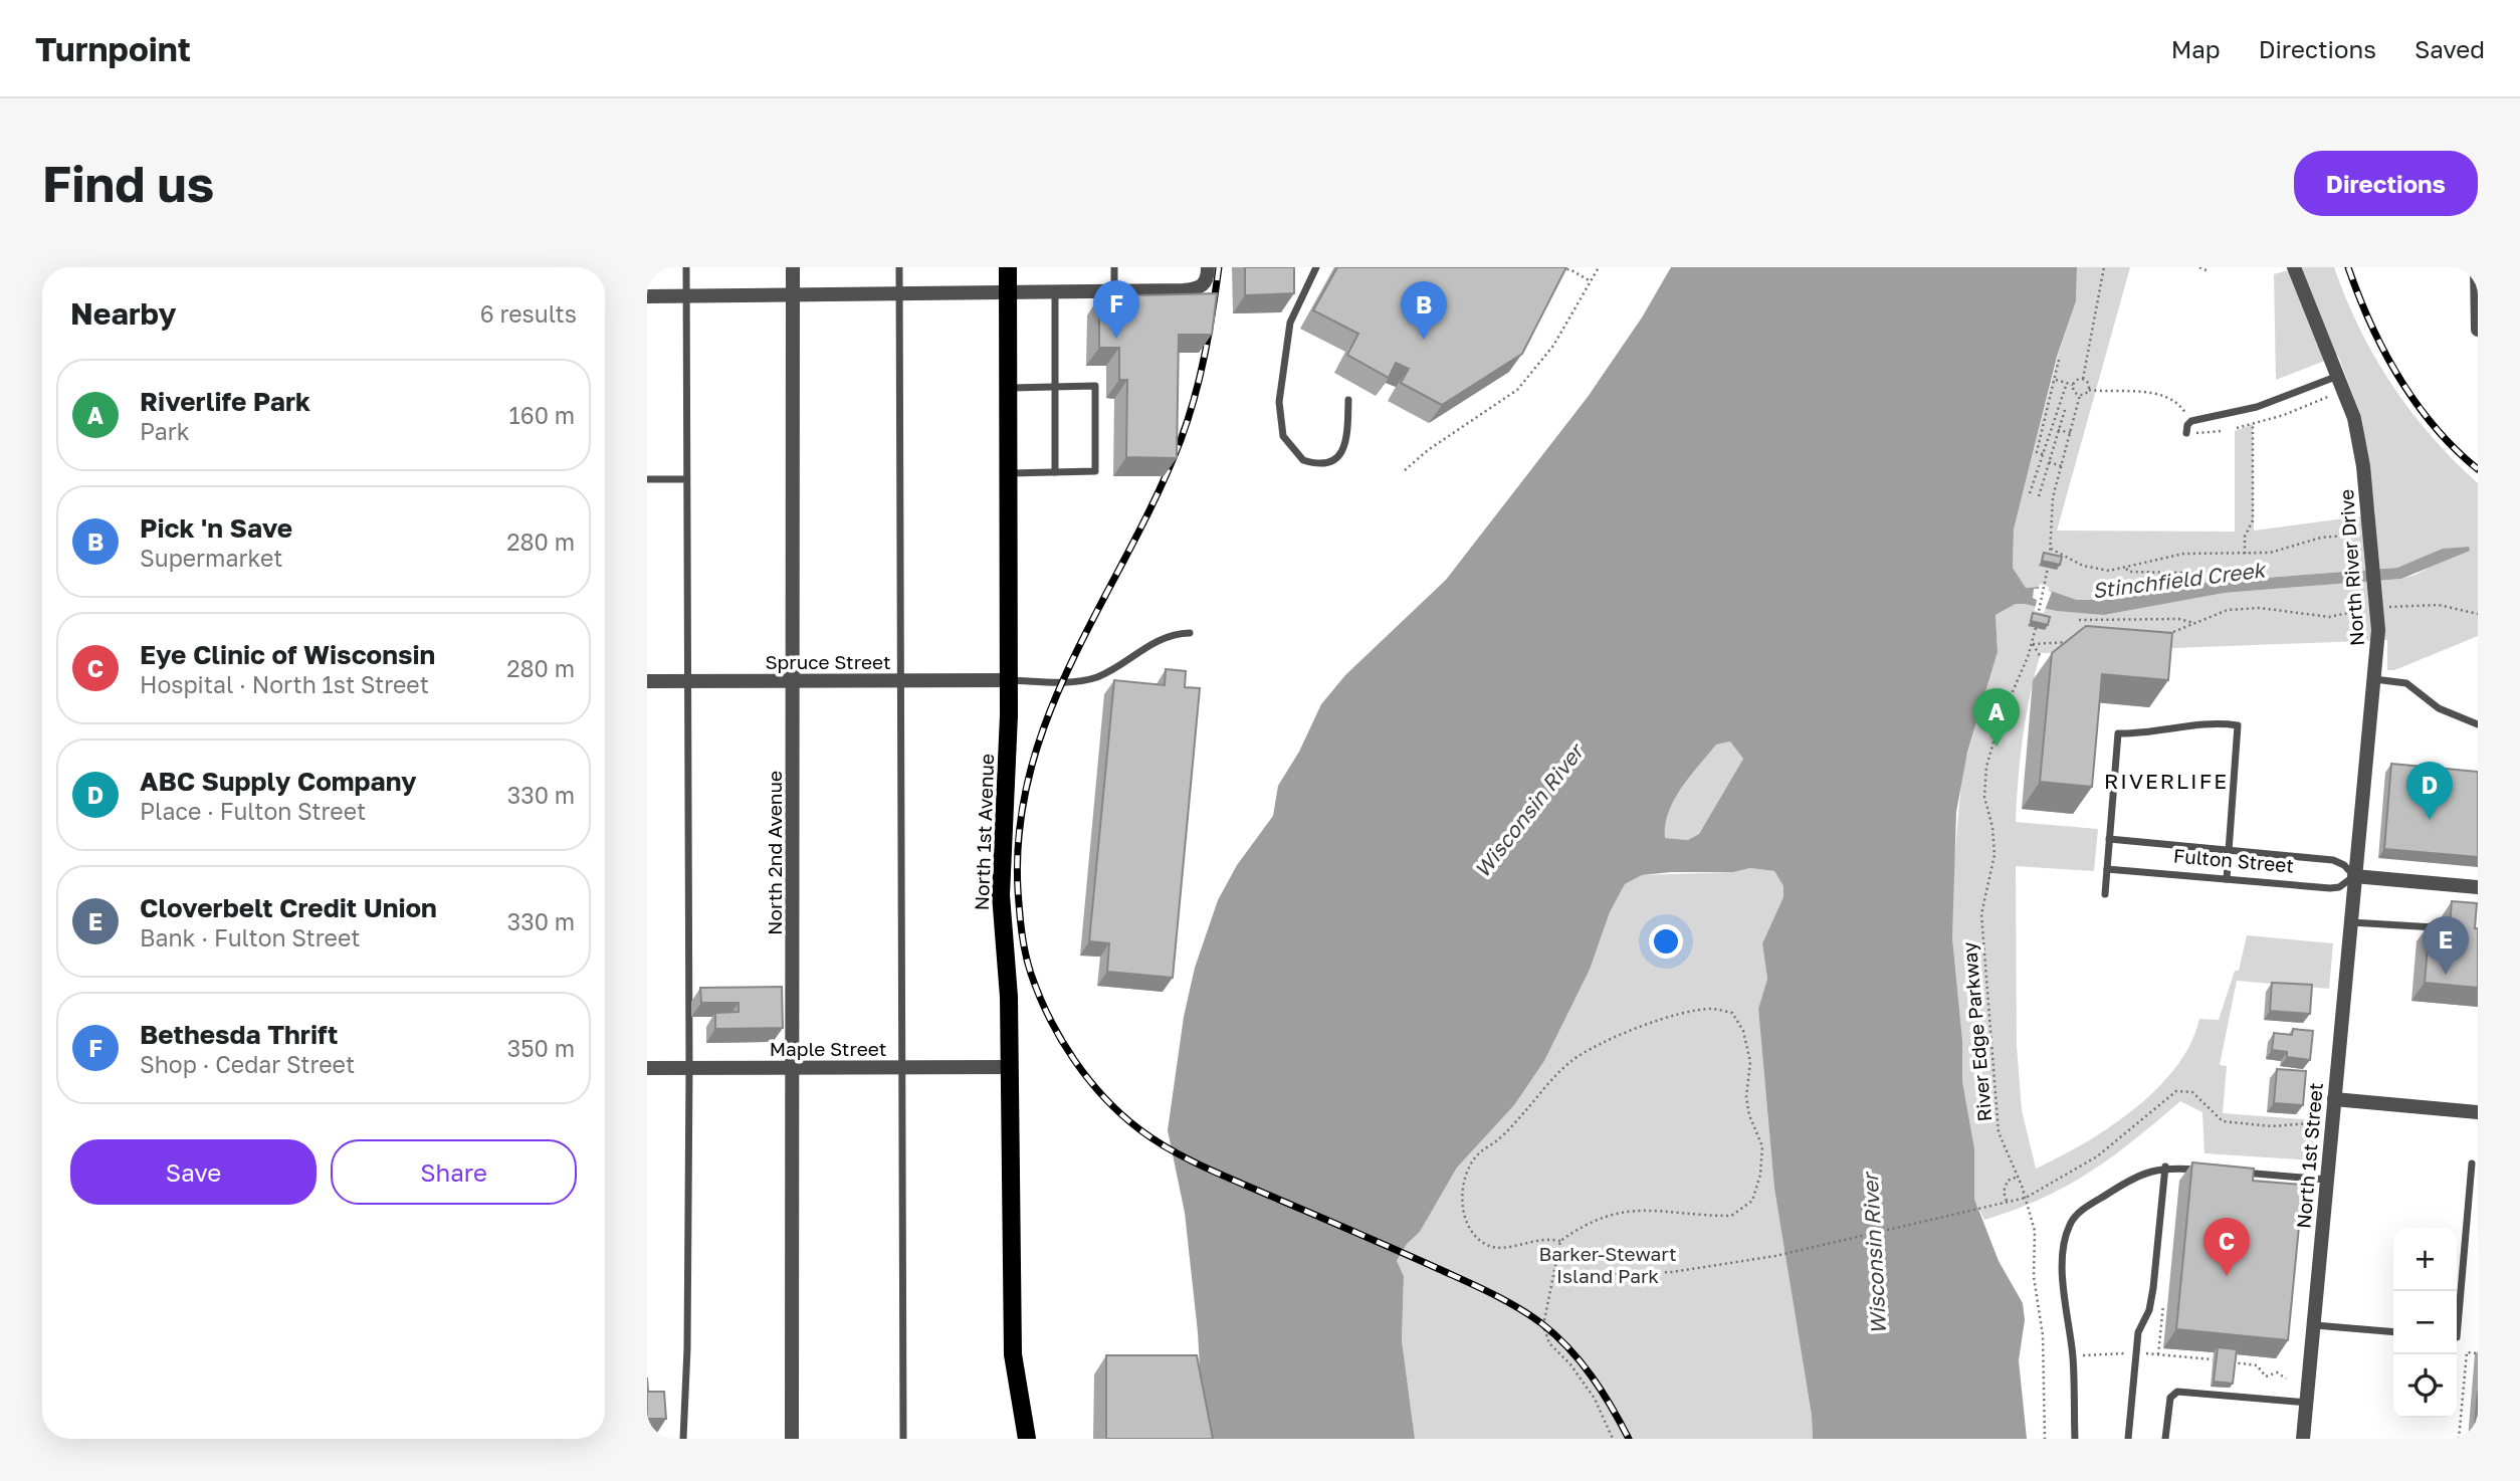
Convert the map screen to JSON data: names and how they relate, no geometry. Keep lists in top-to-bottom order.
{
  "streets": {
    "main road": ["North 1st Avenue"],
    "street": [
      "North River Drive",
      "Spruce Street",
      "North 2nd Avenue",
      "Fulton Street",
      "Maple Street",
      "North 1st Street"
    ],
    "path": ["River Edge Parkway"]
  },
  "crossings": [
    ["North River Drive", "Fulton Street"],
    ["North River Drive", "North 1st Street"],
    ["Spruce Street", "North 1st Avenue"],
    ["Spruce Street", "North 2nd Avenue"],
    ["North 1st Avenue", "Maple Street"],
    ["North 2nd Avenue", "Maple Street"],
    ["Fulton Street", "North 1st Street"]
  ],
  "districts": ["RIVERLIFE"],
  "water": ["Stinchfield Creek", "Wisconsin River"],
  "parks": ["Barker-Stewart Island Park"],
  "page": {
    "header": "Turnpoint",
    "nav": ["Map", "Directions", "Saved"],
    "buttons": [
      "Directions",
      ["Save", "Share"]
    ],
    "title": "Find us",
    "heading": ["Nearby", "6 results"],
    "pins": [
      "F",
      "B",
      "A",
      "D",
      "E",
      "C"
    ],
    "list": [
      {
        "mark": "A",
        "name": "Riverlife Park",
        "note": "Park",
        "value": "160 m"
      },
      {
        "mark": "B",
        "name": "Pick 'n Save",
        "note": "Supermarket",
        "value": "280 m"
      },
      {
        "mark": "C",
        "name": "Eye Clinic of Wisconsin",
        "note": "Hospital · North 1st Street",
        "value": "280 m"
      },
      {
        "mark": "D",
        "name": "ABC Supply Company",
        "note": "Place · Fulton Street",
        "value": "330 m"
      },
      {
        "mark": "E",
        "name": "Cloverbelt Credit Union",
        "note": "Bank · Fulton Street",
        "value": "330 m"
      },
      {
        "mark": "F",
        "name": "Bethesda Thrift",
        "note": "Shop · Cedar Street",
        "value": "350 m"
      }
    ],
    "map_buttons": ["+", "−"]
  }
}
